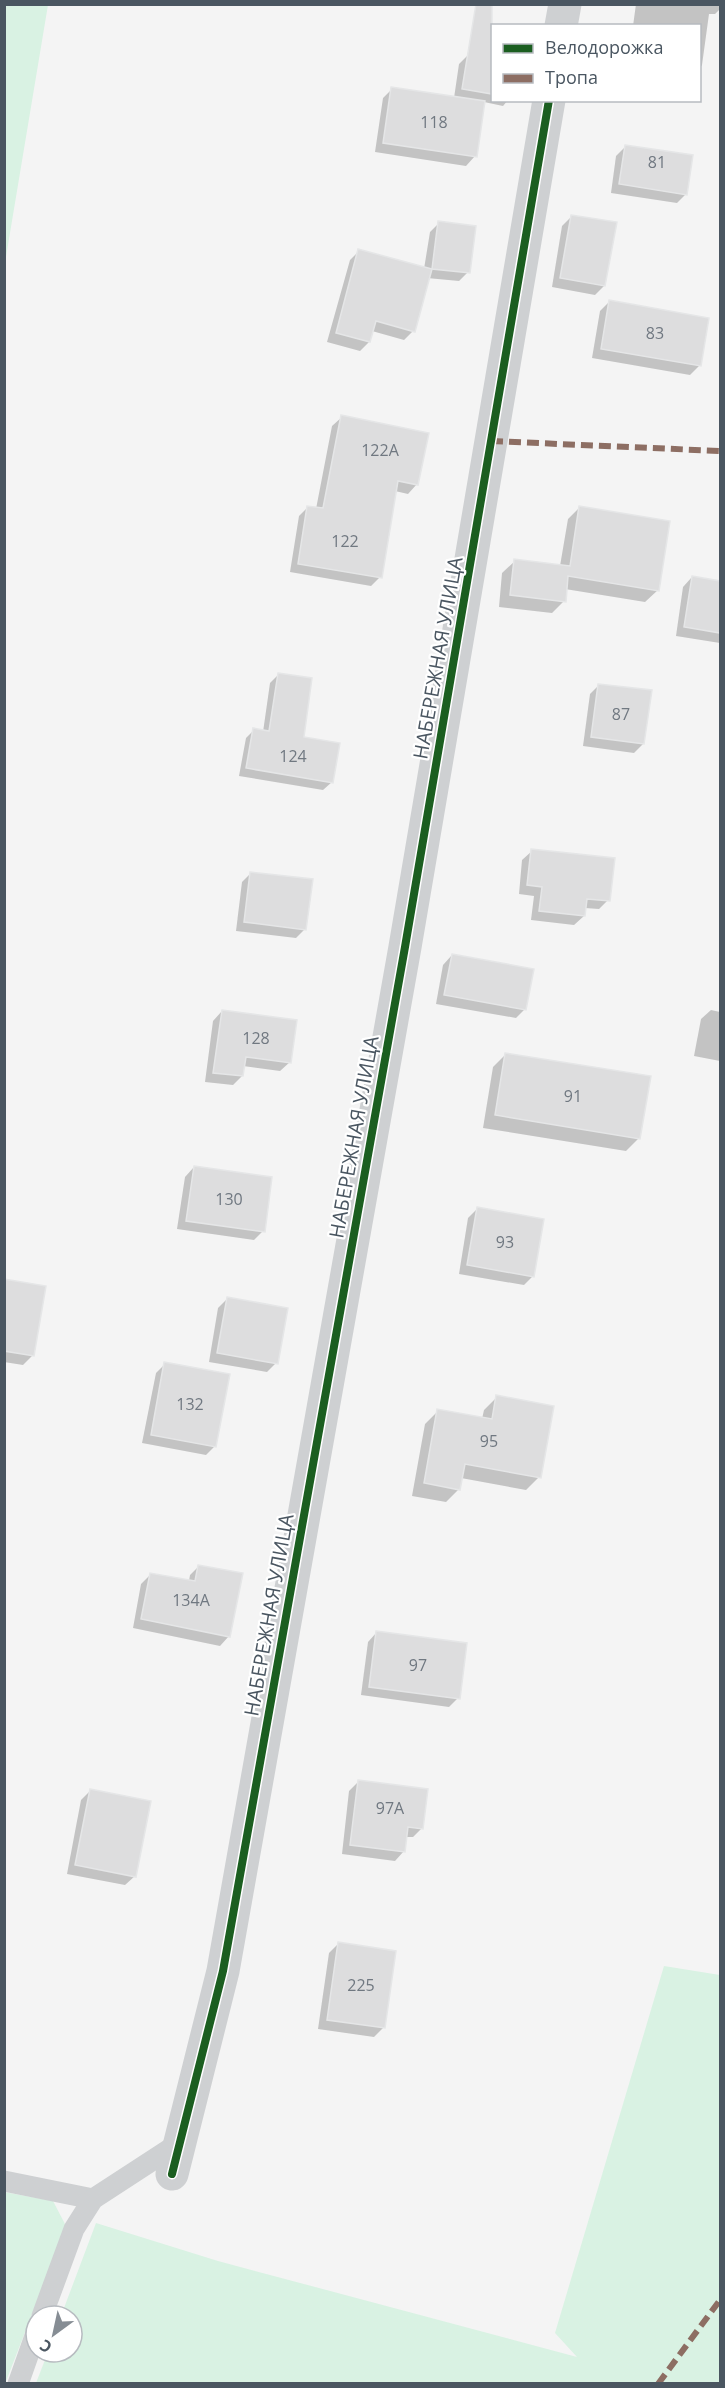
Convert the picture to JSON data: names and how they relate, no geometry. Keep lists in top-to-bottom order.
{
  "streets": {
    "street": ["НАБЕРЕЖНАЯ УЛИЦА"]
  },
  "house_numbers": [
    "118",
    "81",
    "83",
    "122А",
    "122",
    "87",
    "124",
    "128",
    "91",
    "130",
    "93",
    "132",
    "95",
    "134А",
    "97",
    "97А",
    "225"
  ],
  "legend": ["Велодорожка", "Тропа"],
  "north": "bottom left"
}
